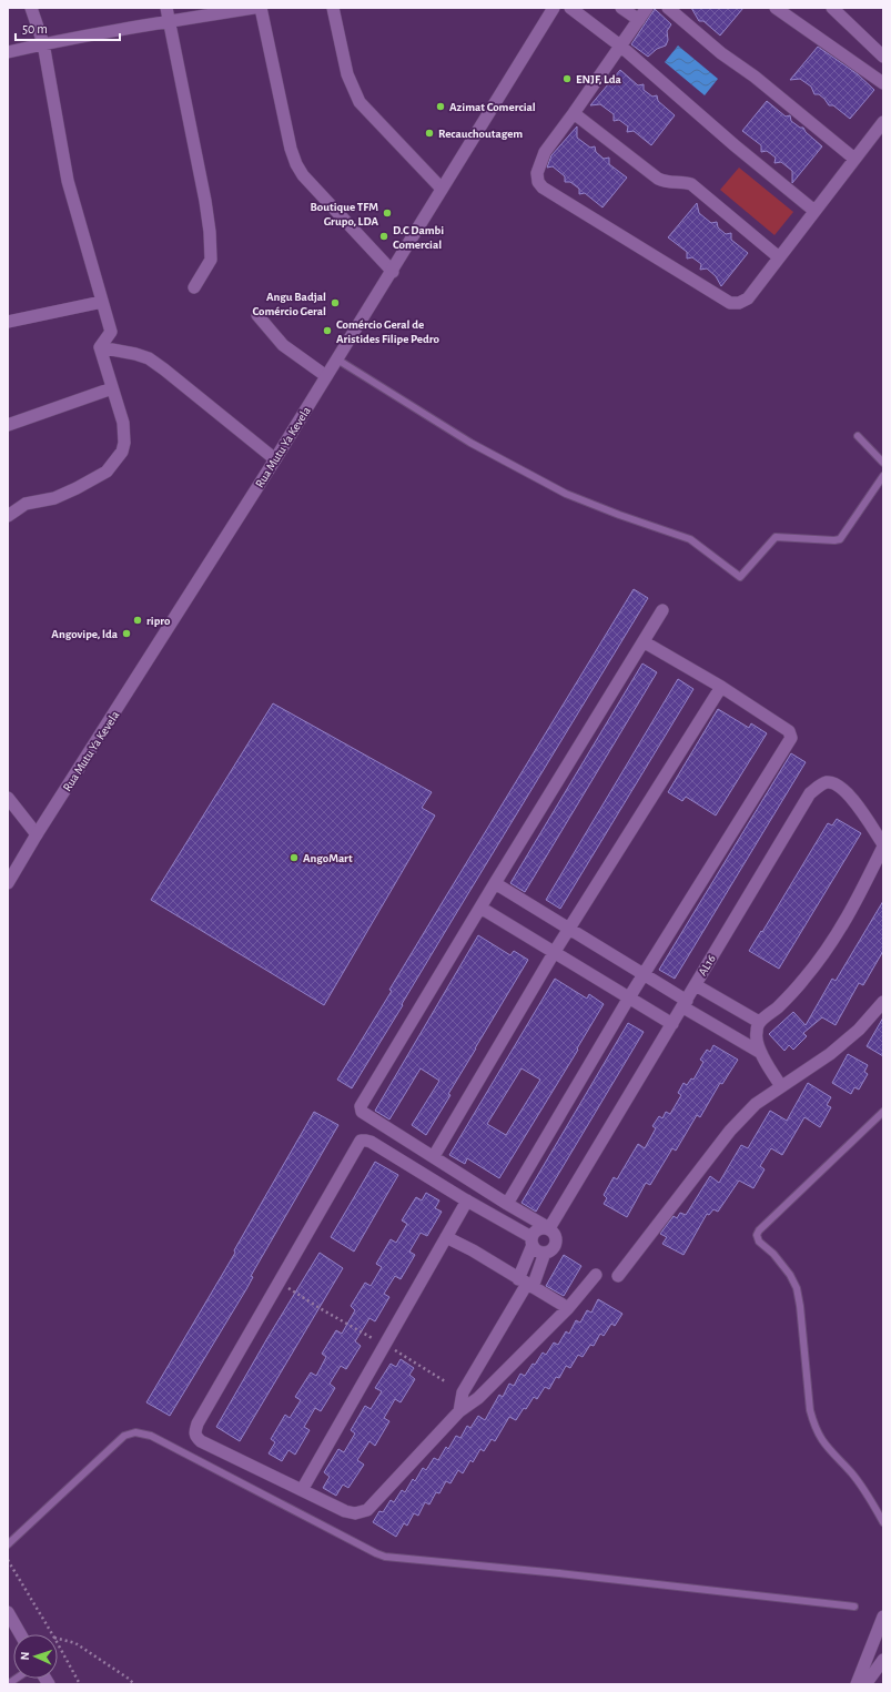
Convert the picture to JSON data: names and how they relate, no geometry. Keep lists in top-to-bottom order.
{
  "streets": {
    "street": ["Rua Mutu Ya Kevela", "AL16"]
  },
  "places": [
    "ENJF, Lda",
    "Azimat Comercial",
    "Recauchoutagem",
    "Boutique TFM Grupo, LDA",
    "D.C Dambi Comercial",
    "Angu Badjal Comércio Geral",
    "Comércio Geral de Aristides Filipe Pedro",
    "ripro",
    "Angovipe, lda",
    "AngoMart"
  ],
  "scale_bar": "50 m",
  "north": "left"
}
